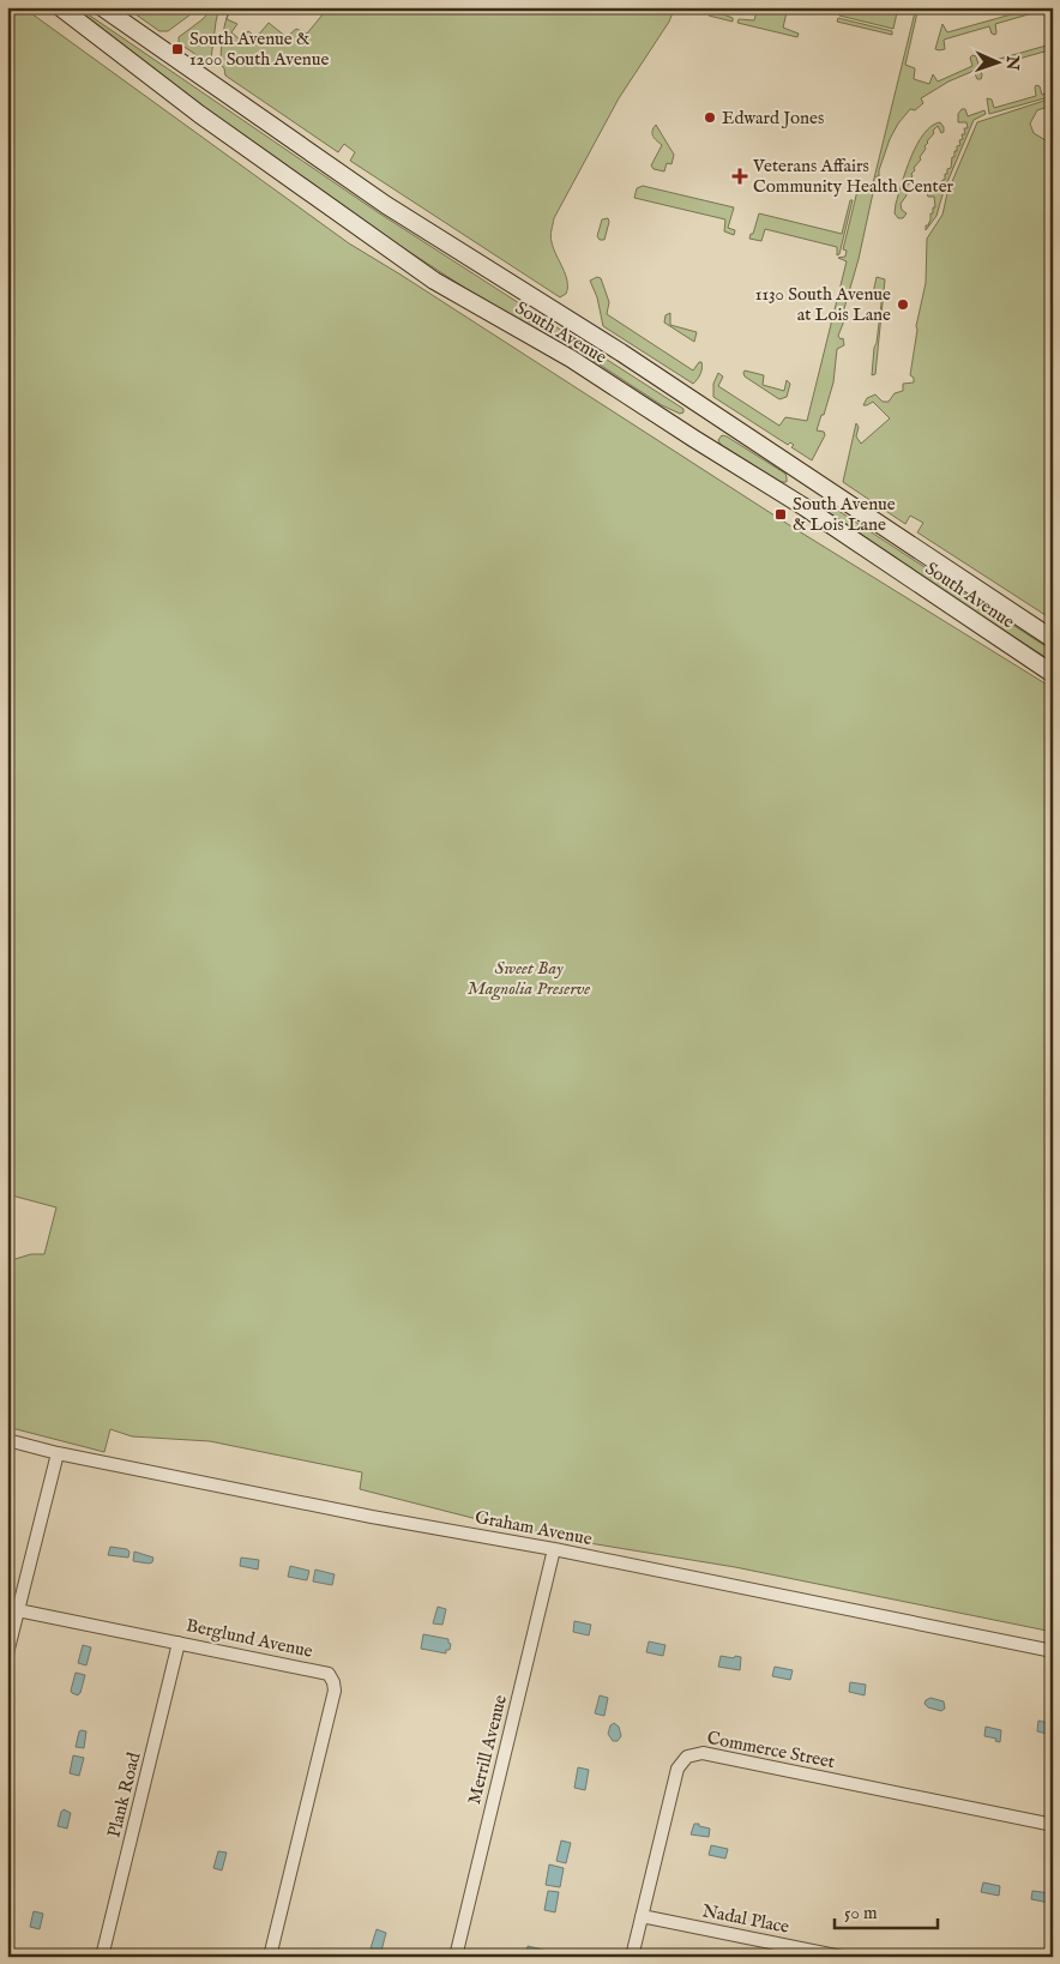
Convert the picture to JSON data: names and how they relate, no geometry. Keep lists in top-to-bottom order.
{
  "streets": {
    "street": [
      "South Avenue",
      "Graham Avenue",
      "Berglund Avenue",
      "Merrill Avenue",
      "Commerce Street",
      "Plank Road",
      "Nadal Place"
    ]
  },
  "crossings": [
    ["Graham Avenue", "Merrill Avenue"],
    ["Berglund Avenue", "Plank Road"],
    ["Commerce Street", "Nadal Place"]
  ],
  "parks": ["Sweet Bay Magnolia Preserve"],
  "places": {
    "transit": ["South Avenue & 1200 South Avenue", "South Avenue & Lois Lane"],
    "other": ["Edward Jones", "1130 South Avenue at Lois Lane"],
    "health": ["Veterans Affairs Community Health Center"]
  },
  "scale_bar": "50 m",
  "north": "right"
}
